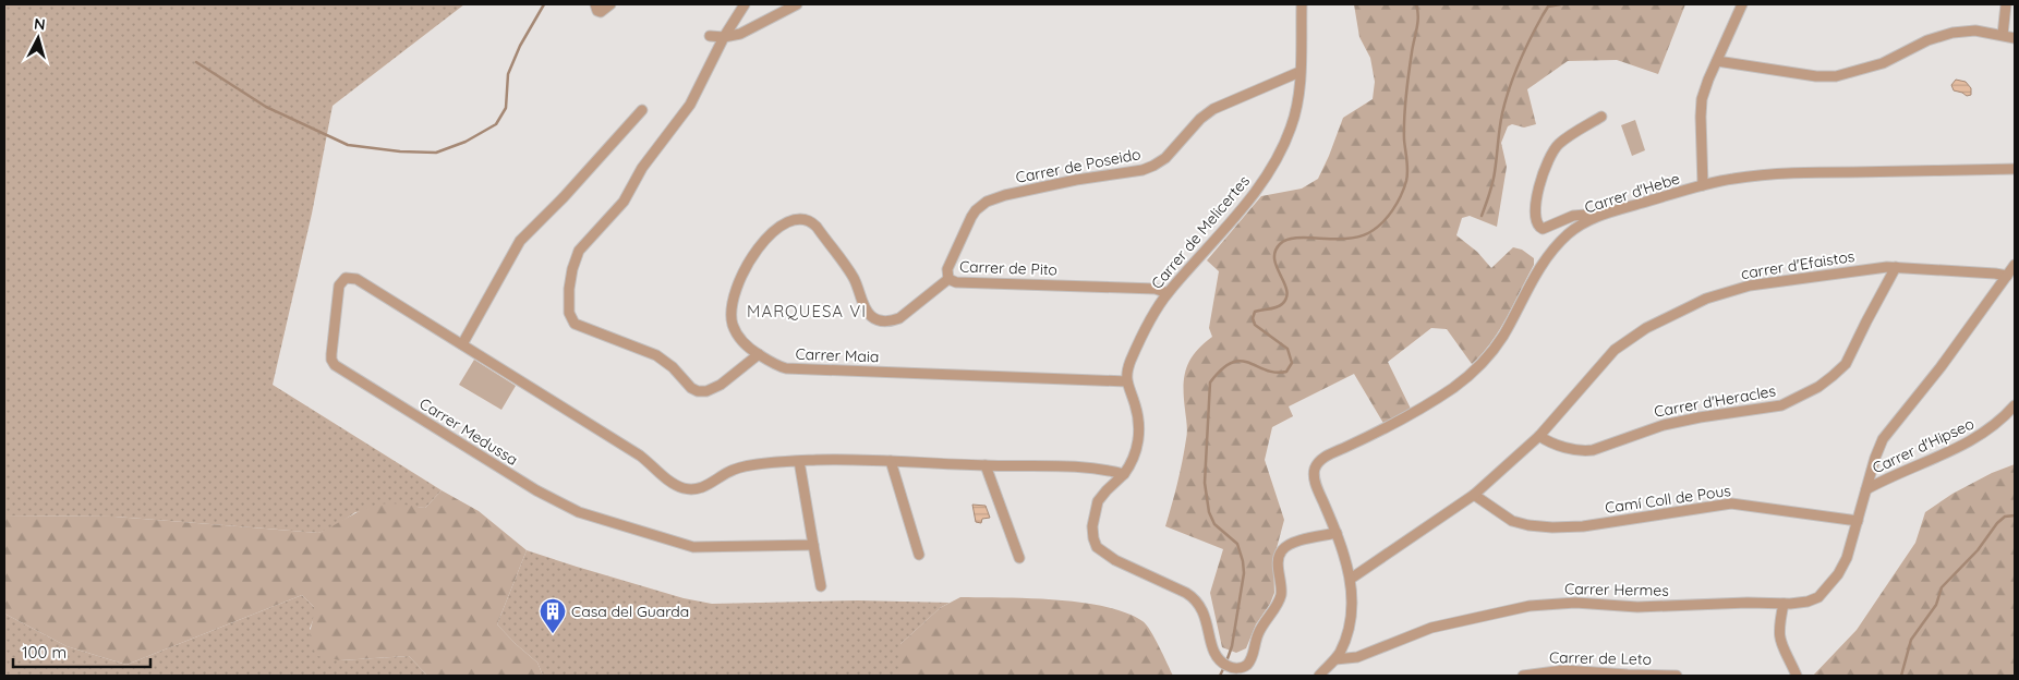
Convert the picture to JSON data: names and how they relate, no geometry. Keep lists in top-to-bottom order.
{
  "streets": {
    "street": [
      "Carrer de Poseido",
      "Carrer d'Hebe",
      "Carrer de Melicertes",
      "carrer d'Efaistos",
      "Carrer de Pito",
      "Carrer Maia",
      "Carrer d'Heracles",
      "Carrer Medussa",
      "Carrer d'Hipseo",
      "Camí Coll de Pous",
      "Carrer Hermes",
      "Carrer de Leto"
    ]
  },
  "crossings": [
    ["Carrer de Poseido", "Carrer de Melicertes"],
    ["Carrer de Poseido", "Carrer de Pito"],
    ["Carrer de Melicertes", "Carrer de Pito"],
    ["Carrer de Melicertes", "Carrer Maia"],
    ["carrer d'Efaistos", "Carrer d'Heracles"],
    ["carrer d'Efaistos", "Camí Coll de Pous"],
    ["Carrer de Pito", "Carrer Maia"],
    ["Camí Coll de Pous", "Carrer Hermes"]
  ],
  "districts": ["MARQUESA VI"],
  "places": {
    "building": ["Casa del Guarda"]
  },
  "scale_bar": "100 m",
  "north": "top"
}
